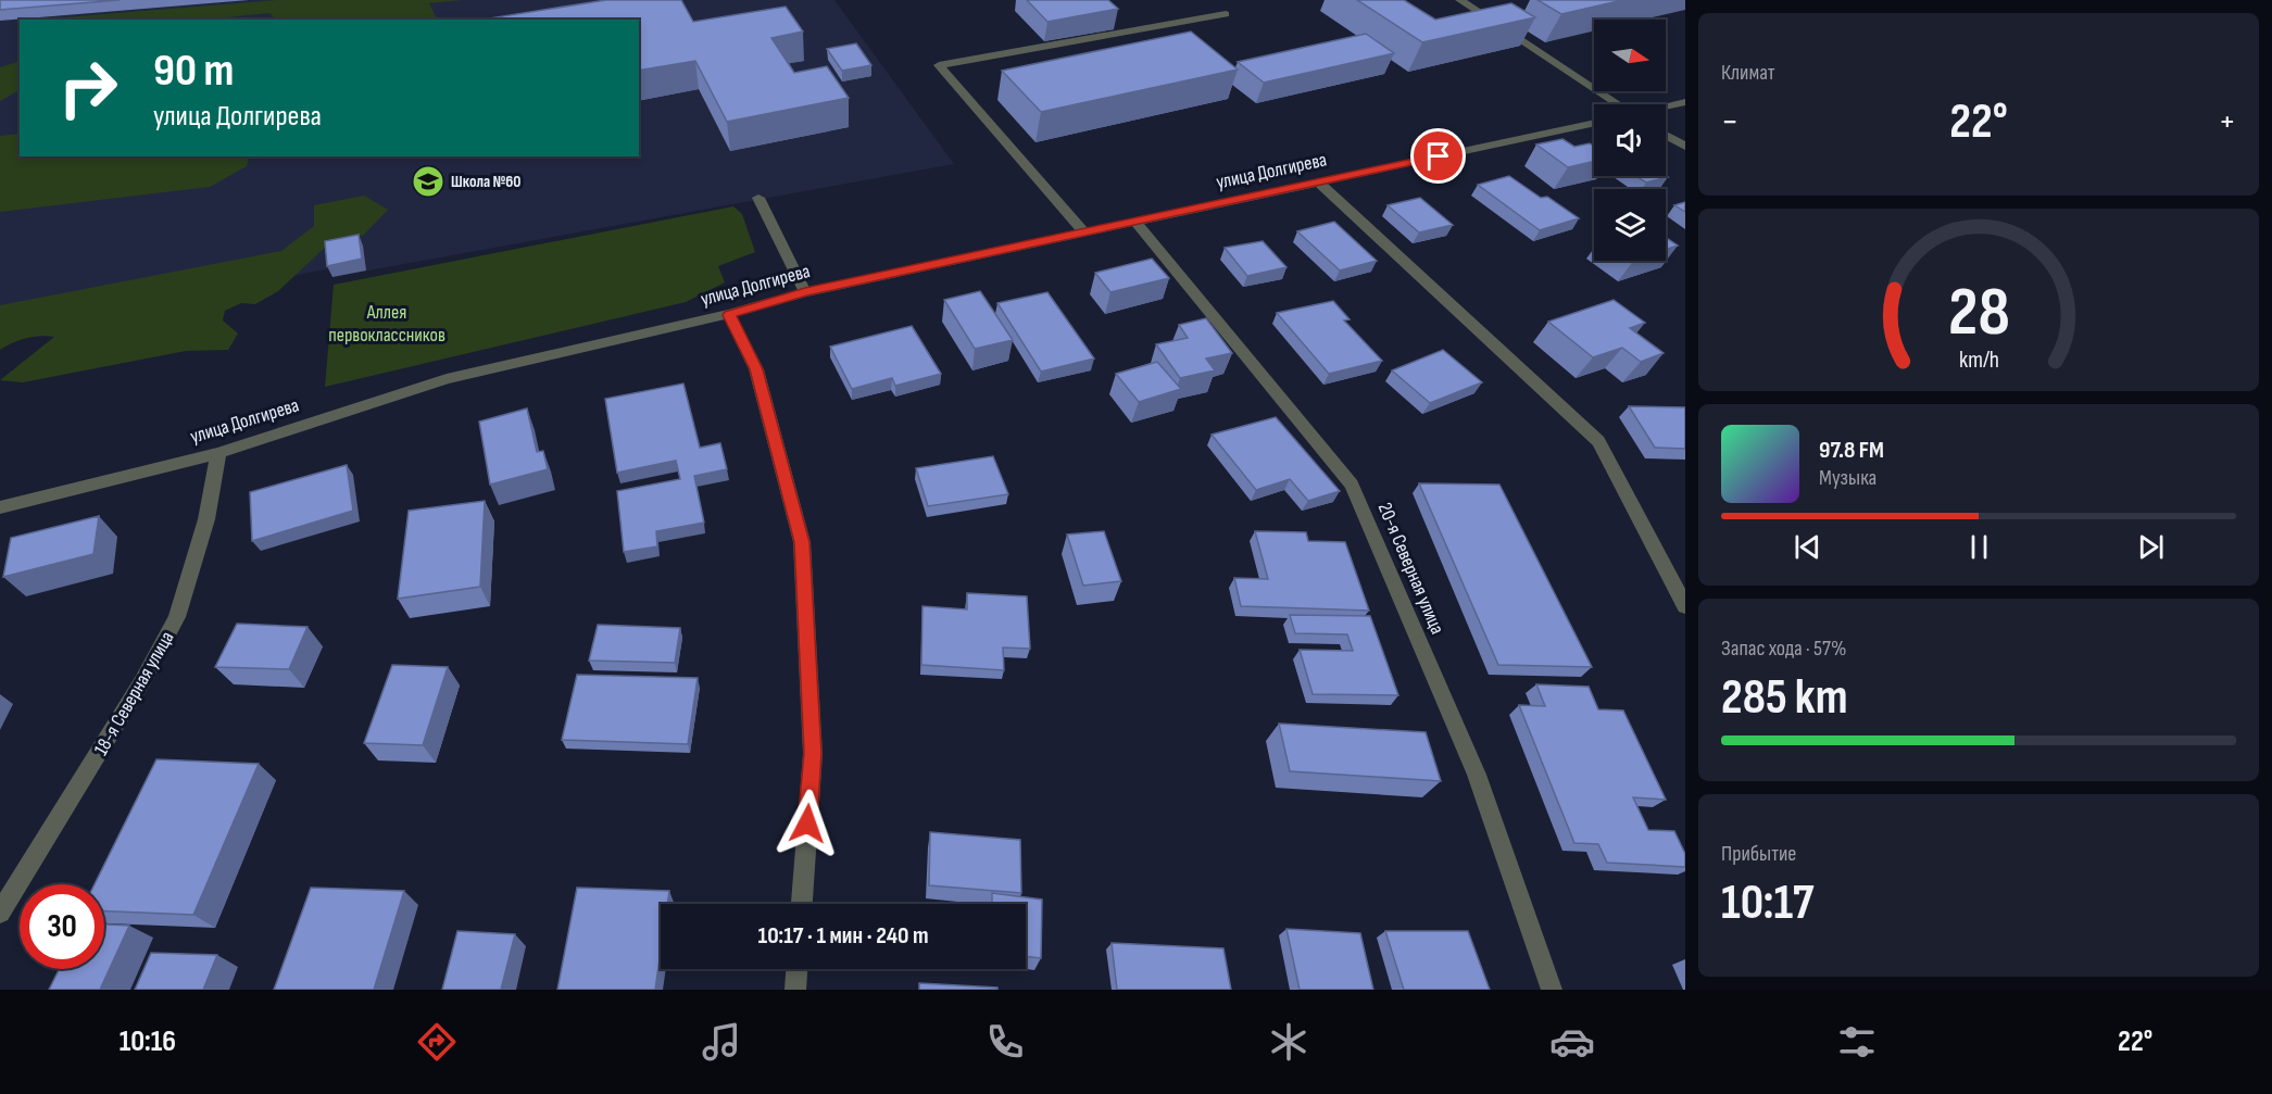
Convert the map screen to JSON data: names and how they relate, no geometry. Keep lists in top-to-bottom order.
{
  "streets": {
    "street": ["улица Долгирева", "20-я Северная улица", "18-я Северная улица"]
  },
  "crossings": [
    ["улица Долгирева", "20-я Северная улица"],
    ["улица Долгирева", "18-я Северная улица"]
  ],
  "parks": ["Аллея первоклассников"],
  "places": {
    "school or university": ["Школа №60"]
  },
  "north": "right",
  "page": {
    "tile": [
      "Климат",
      ["Запас хода · 57%", "285 km"],
      ["Прибытие", "10:17"]
    ],
    "turn": ["90 m", "улица Долгирева"],
    "heat": ["−", "22°", "+"],
    "song": ["97.8 FM", "Музыка"],
    "limit": "30",
    "trip": "10:17 · 1 мин · 240 m",
    "tabs": ["10:16", "22°"],
    "gauge": ["28", "km/h"]
  }
}
